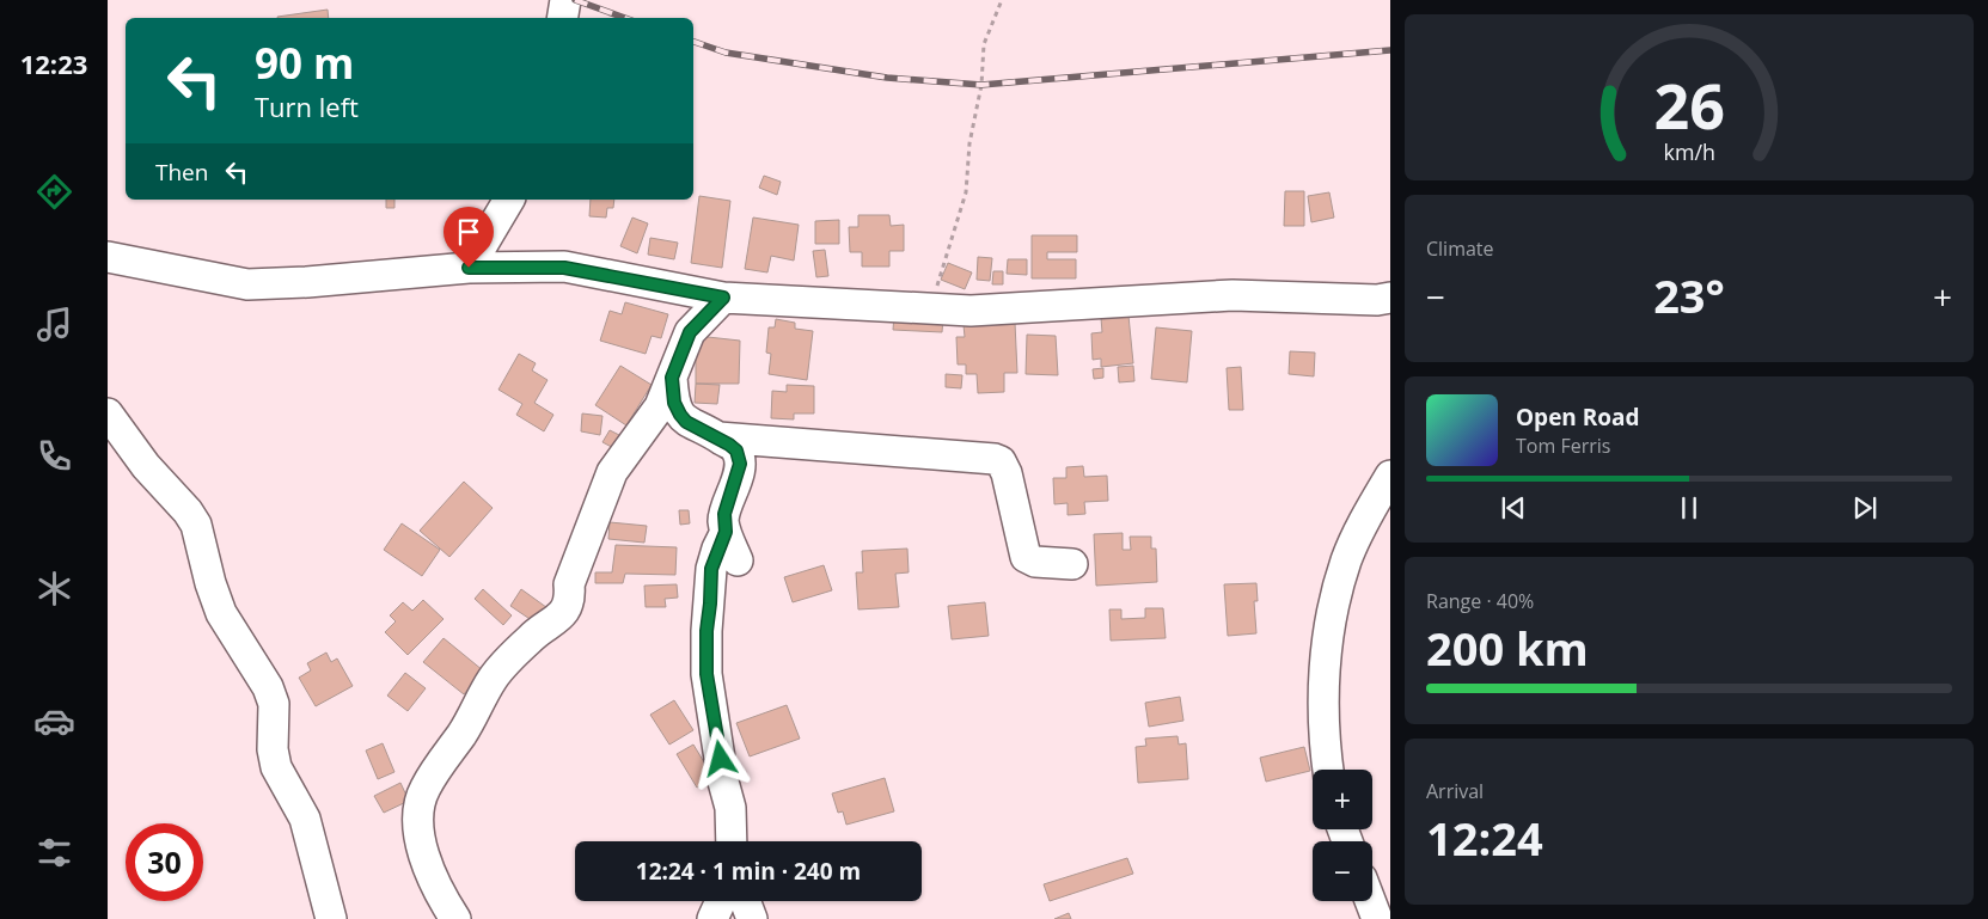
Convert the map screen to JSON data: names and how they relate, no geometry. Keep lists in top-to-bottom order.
{
  "page": {
    "tabs": "12:23",
    "turn": ["90 m", "Turn left"],
    "then": "Then",
    "tile": [
      "Climate",
      ["Range · 40%", "200 km"],
      ["Arrival", "12:24"]
    ],
    "heat": ["−", "23°", "+"],
    "song": ["Open Road", "Tom Ferris"],
    "map_buttons": ["+", "−"],
    "limit": "30",
    "trip": "12:24 · 1 min · 240 m",
    "gauge": ["26", "km/h"]
  }
}
